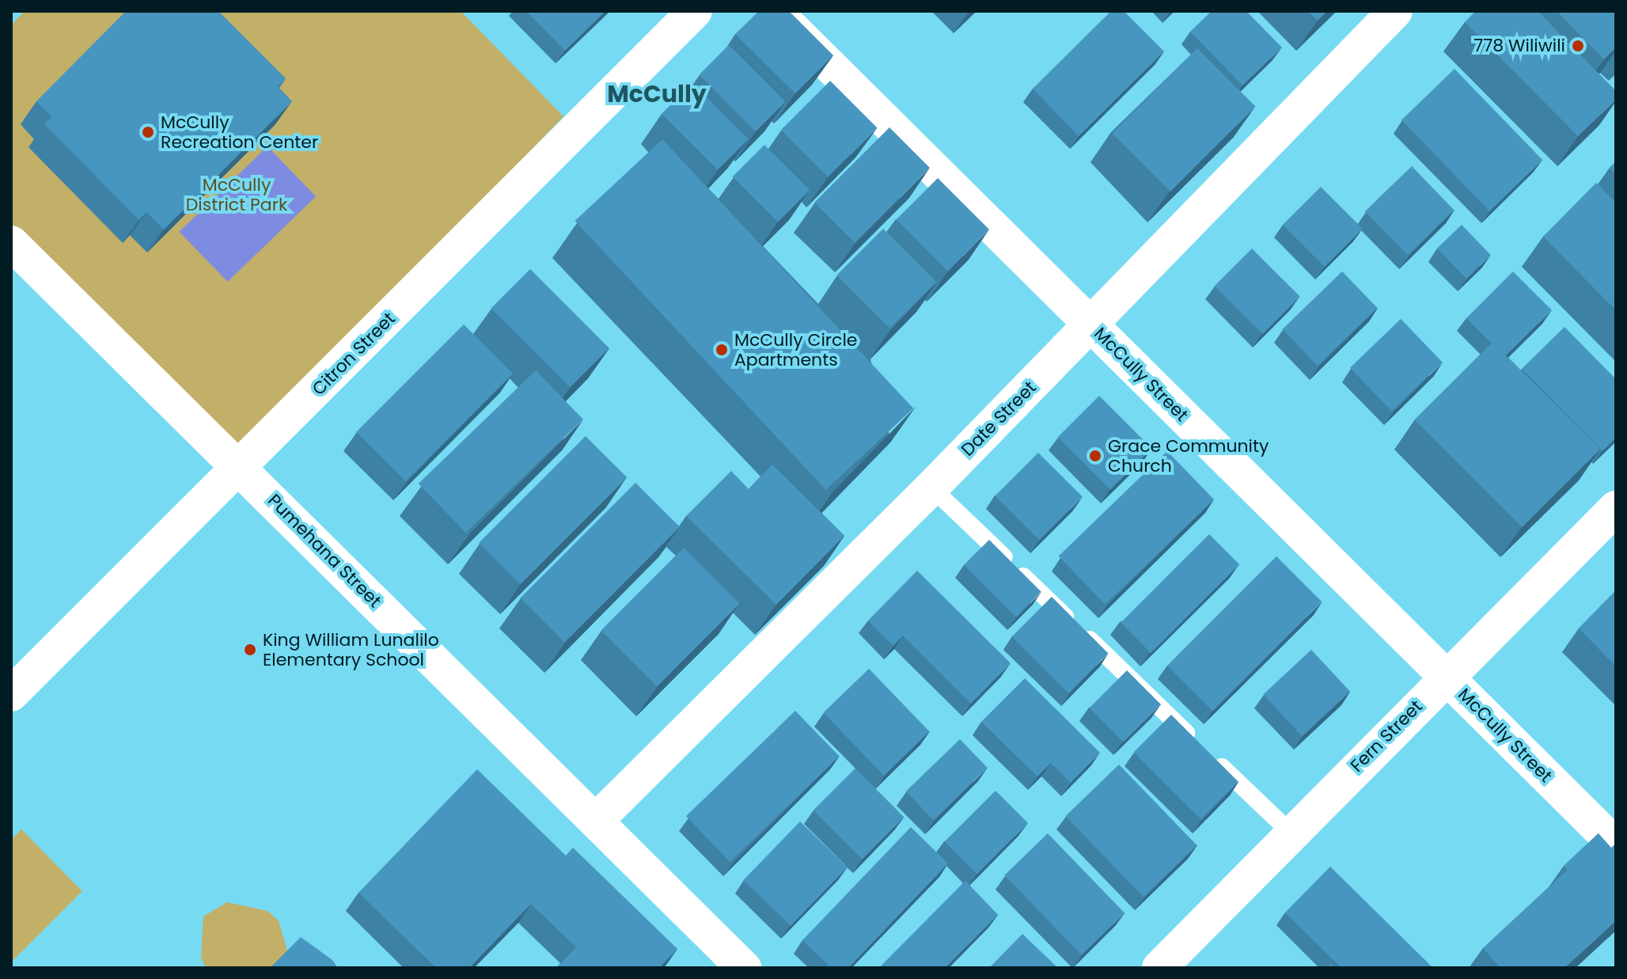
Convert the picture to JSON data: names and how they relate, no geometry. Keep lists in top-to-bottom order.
{
  "streets": {
    "street": [
      "Citron Street",
      "McCully Street",
      "Date Street",
      "Pumehana Street",
      "Fern Street"
    ]
  },
  "crossings": [
    ["Citron Street", "Pumehana Street"],
    ["McCully Street", "Date Street"],
    ["McCully Street", "Fern Street"],
    ["Date Street", "Pumehana Street"]
  ],
  "districts": ["McCully"],
  "parks": ["McCully District Park"],
  "places": [
    "778 Wiliwili",
    "McCully Recreation Center",
    "McCully Circle Apartments",
    "Grace Community Church",
    "King William Lunalilo Elementary School"
  ]
}
